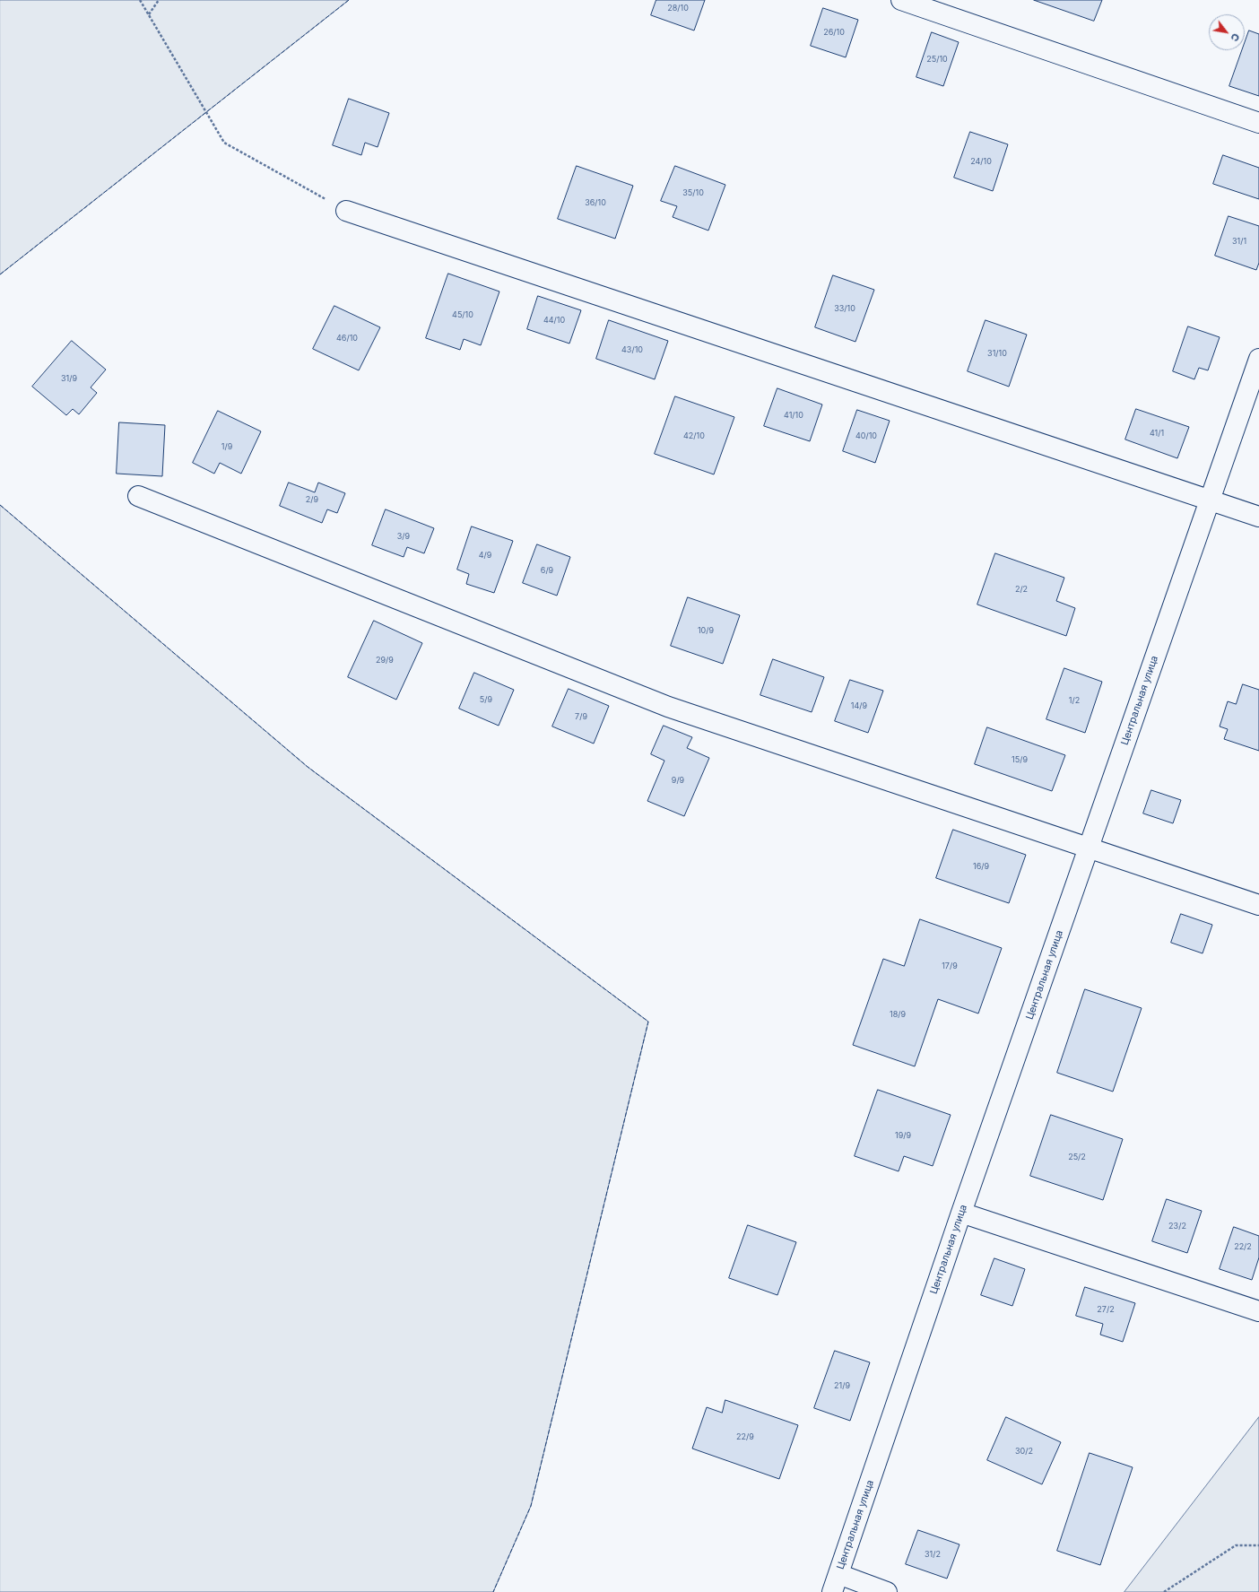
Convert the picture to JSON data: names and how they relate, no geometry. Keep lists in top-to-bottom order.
{
  "streets": {
    "street": ["Центральная улица"]
  },
  "house_numbers": [
    "28/10",
    "26/10",
    "25/10",
    "24/10",
    "35/10",
    "36/10",
    "31/1",
    "33/10",
    "45/10",
    "44/10",
    "46/10",
    "43/10",
    "31/10",
    "31/9",
    "41/10",
    "41/1",
    "42/10",
    "40/10",
    "1/9",
    "2/9",
    "3/9",
    "4/9",
    "6/9",
    "2/2",
    "10/9",
    "29/9",
    "5/9",
    "1/2",
    "14/9",
    "7/9",
    "15/9",
    "9/9",
    "16/9",
    "17/9",
    "18/9",
    "19/9",
    "25/2",
    "23/2",
    "22/2",
    "27/2",
    "21/9",
    "22/9",
    "30/2",
    "31/2"
  ],
  "north": "bottom right"
}
